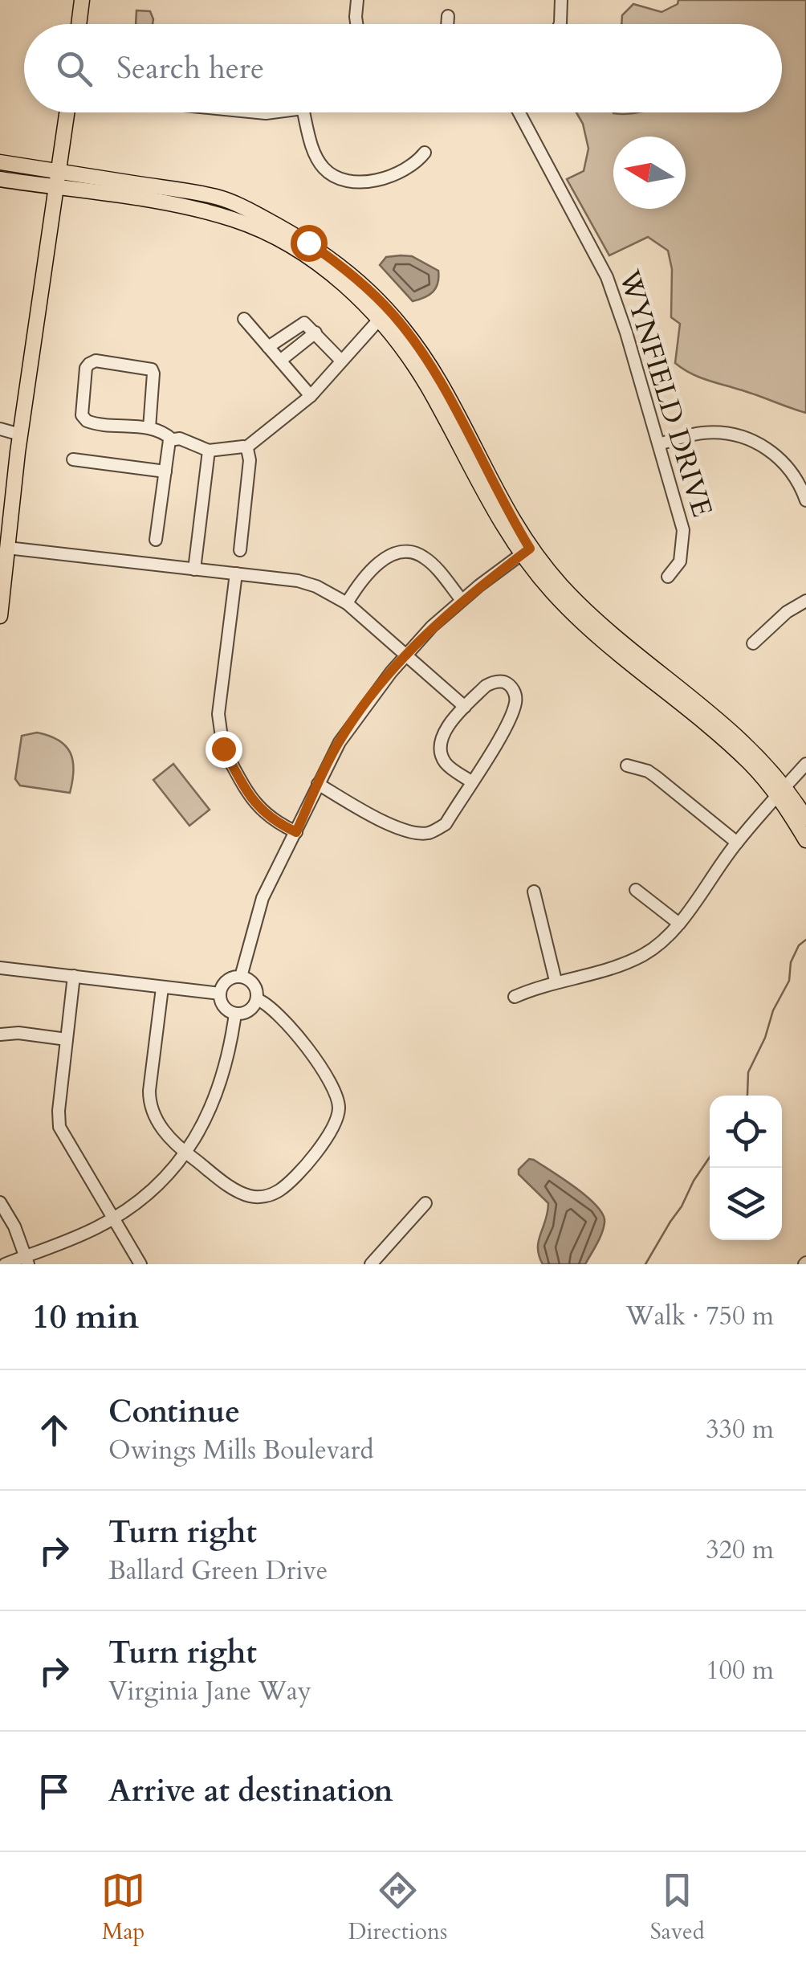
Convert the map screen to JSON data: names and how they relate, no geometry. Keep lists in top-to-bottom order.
{
  "streets": {
    "street": ["WYNFIELD DRIVE"]
  },
  "north": "left",
  "page": {
    "search": "Search here",
    "heading": ["10 min", "Walk · 750 m"],
    "list": [
      ["Continue", "Owings Mills Boulevard", "330 m"],
      ["Turn right", "Ballard Green Drive", "320 m"],
      ["Turn right", "Virginia Jane Way", "100 m"],
      "Arrive at destination"
    ],
    "nav": ["Map", "Directions", "Saved"]
  }
}
